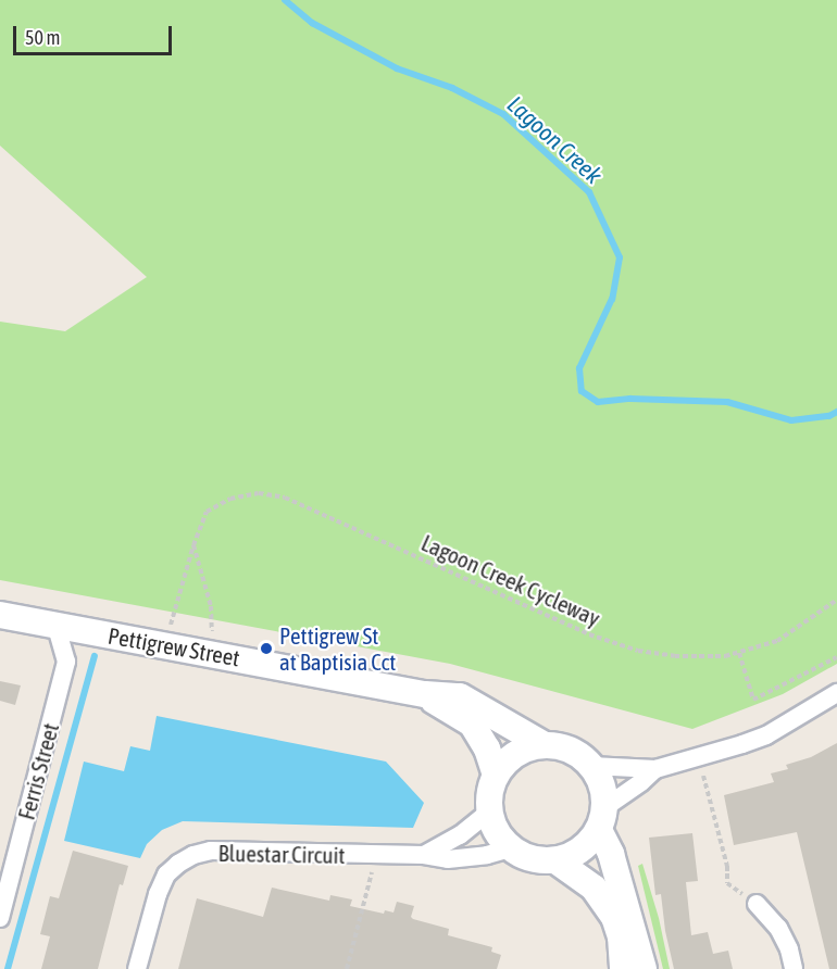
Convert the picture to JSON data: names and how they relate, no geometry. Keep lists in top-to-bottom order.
{
  "streets": {
    "main road": ["Pettigrew Street"],
    "street": ["Ferris Street", "Bluestar Circuit"],
    "path": ["Lagoon Creek Cycleway"]
  },
  "crossings": [
    ["Lagoon Creek Cycleway", "Pettigrew Street"],
    ["Pettigrew Street", "Ferris Street"],
    ["Pettigrew Street", "Bluestar Circuit"]
  ],
  "water": ["Lagoon Creek"],
  "places": ["Pettigrew St at Baptisia Cct"],
  "scale_bar": "50 m"
}
